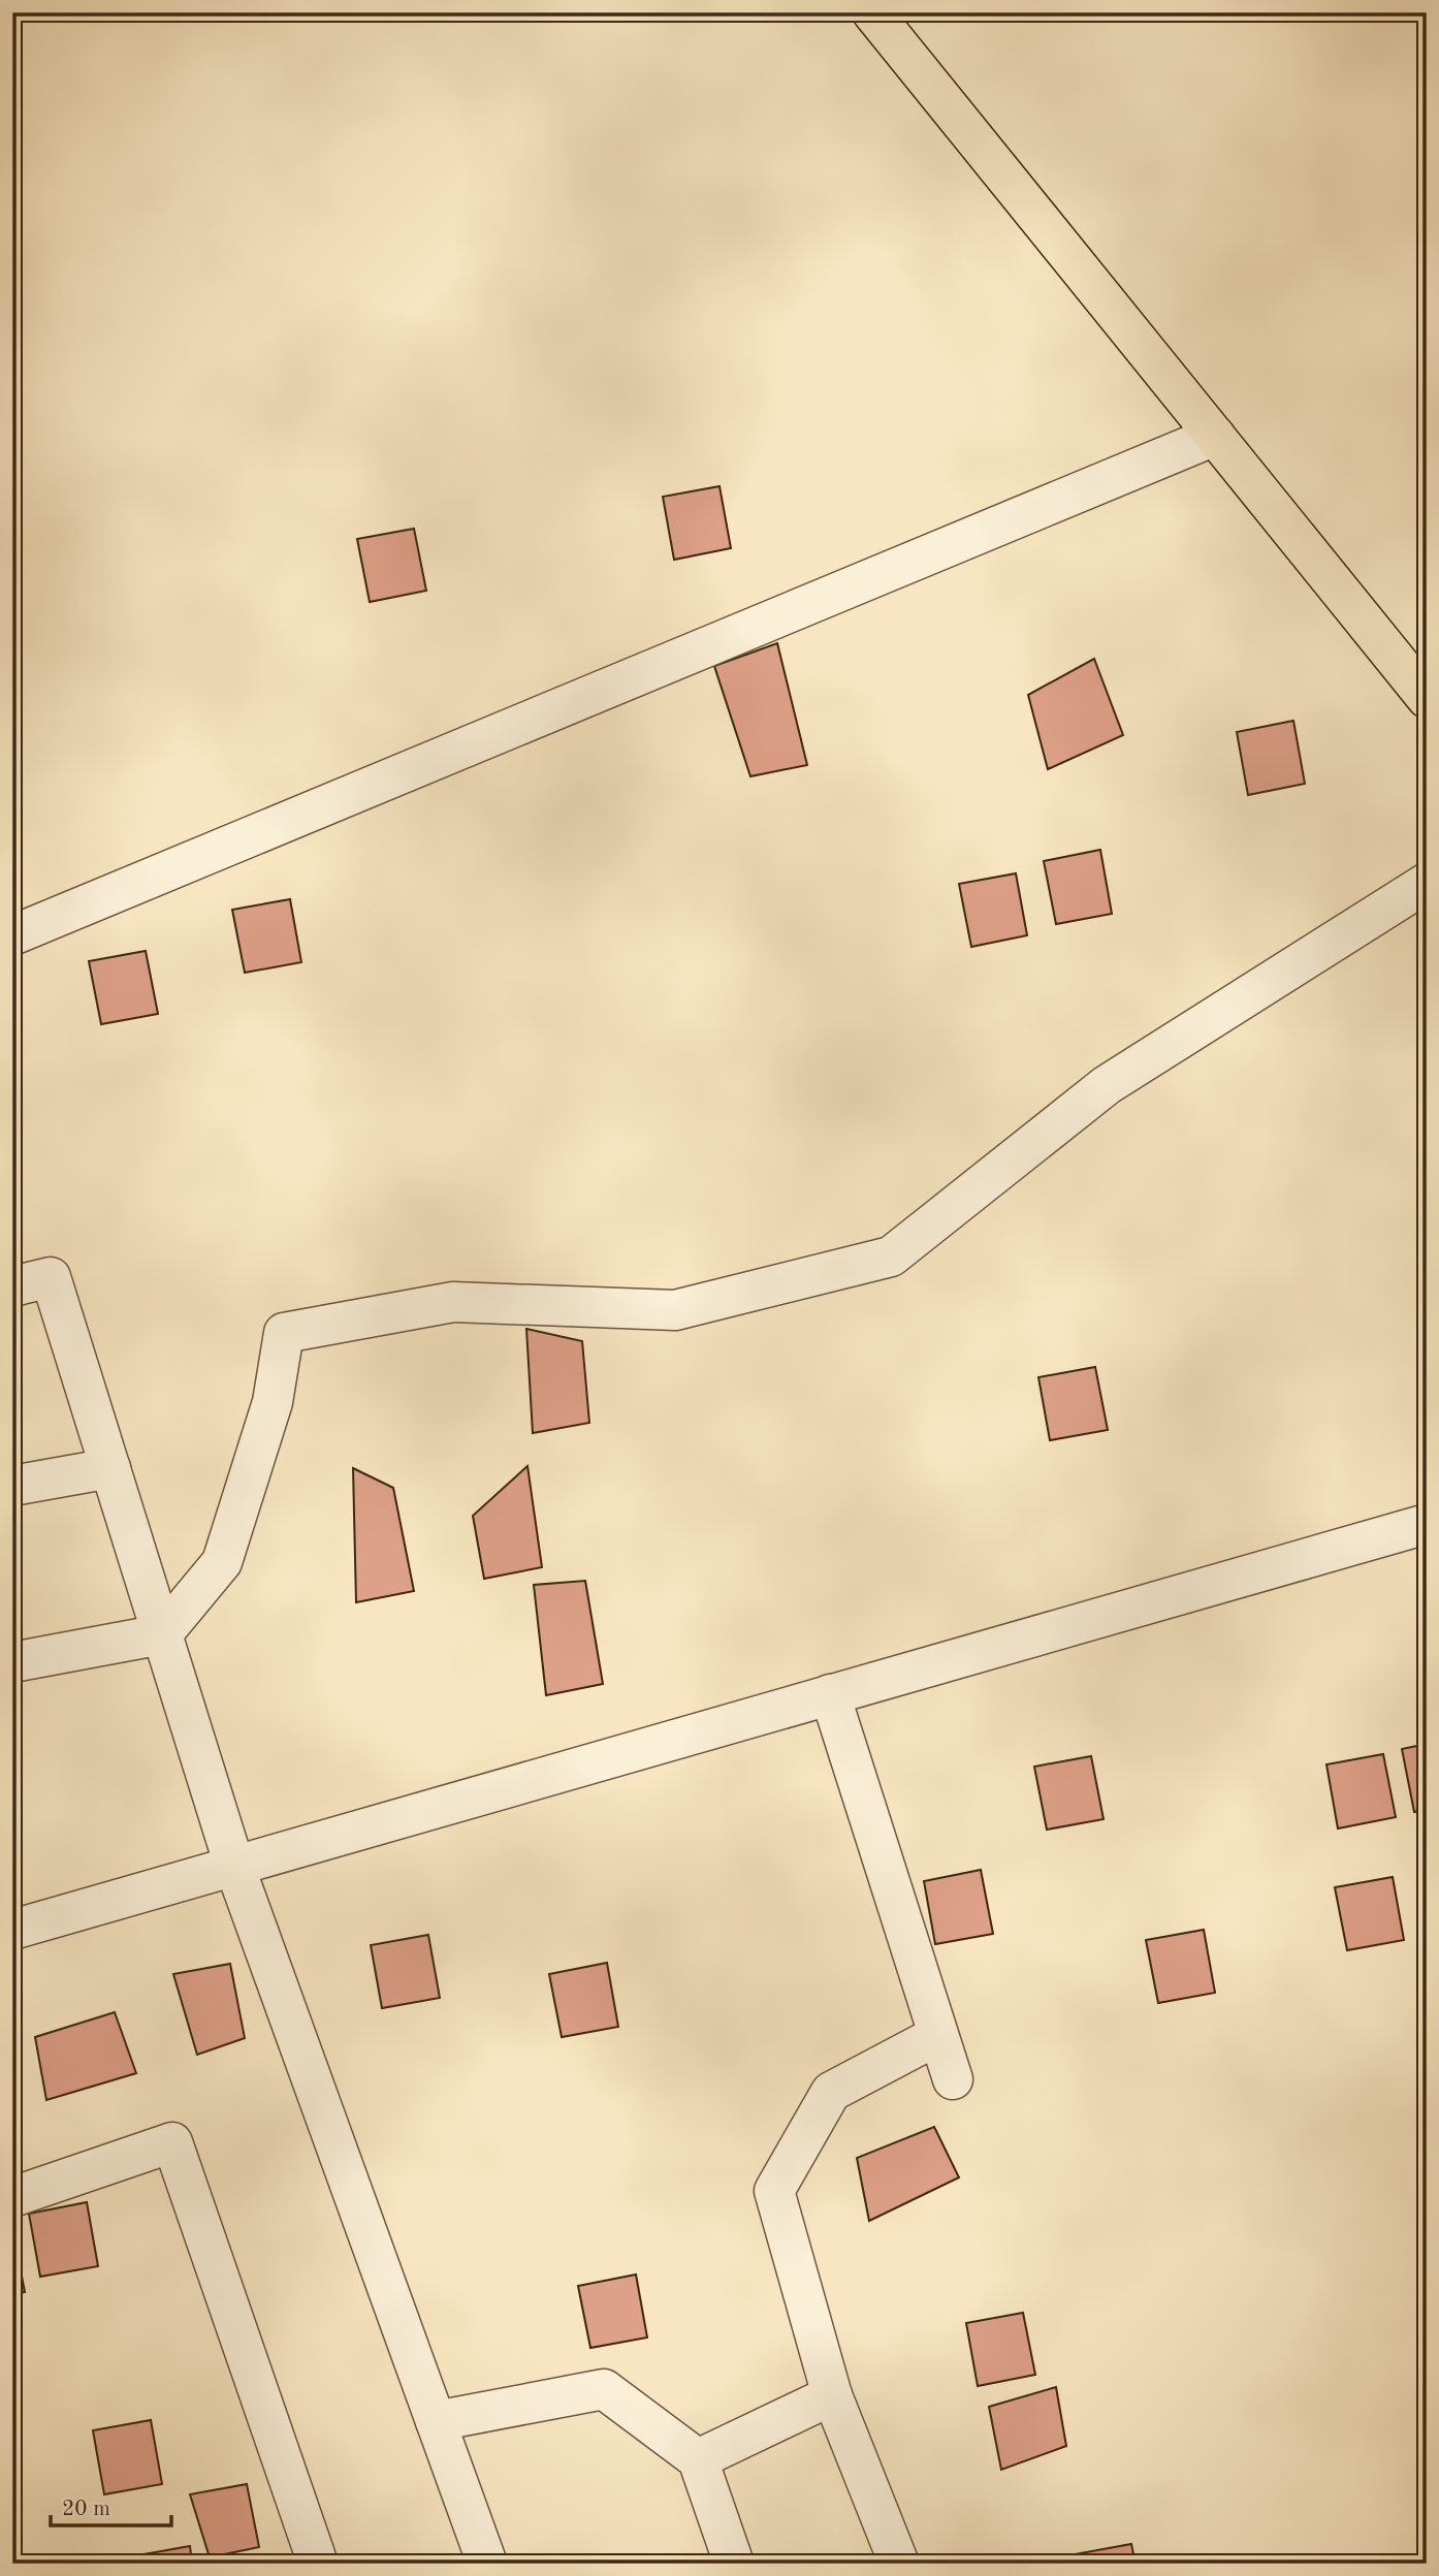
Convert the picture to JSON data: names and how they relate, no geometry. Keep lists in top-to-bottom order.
{
  "scale_bar": "20 m"
}
